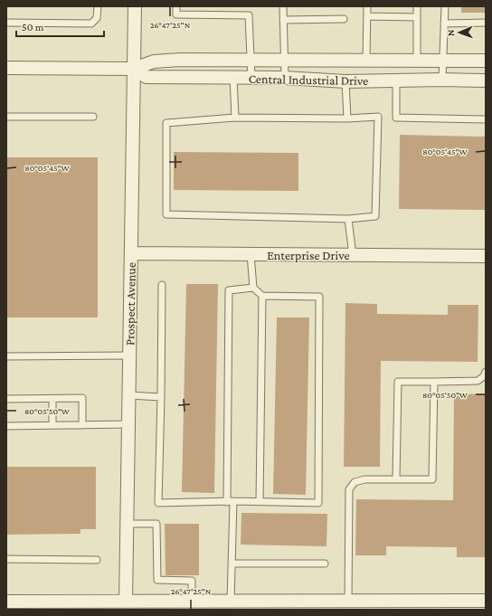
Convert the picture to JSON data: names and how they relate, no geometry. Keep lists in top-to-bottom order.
{
  "streets": {
    "street": ["Central Industrial Drive", "Enterprise Drive", "Prospect Avenue"]
  },
  "crossings": [
    ["Central Industrial Drive", "Prospect Avenue"],
    ["Enterprise Drive", "Prospect Avenue"]
  ],
  "scale_bar": "50 m",
  "north": "left",
  "coordinates": ["26°47'25\"N", "80°05'45\"W", "80°05'50\"W"]
}
